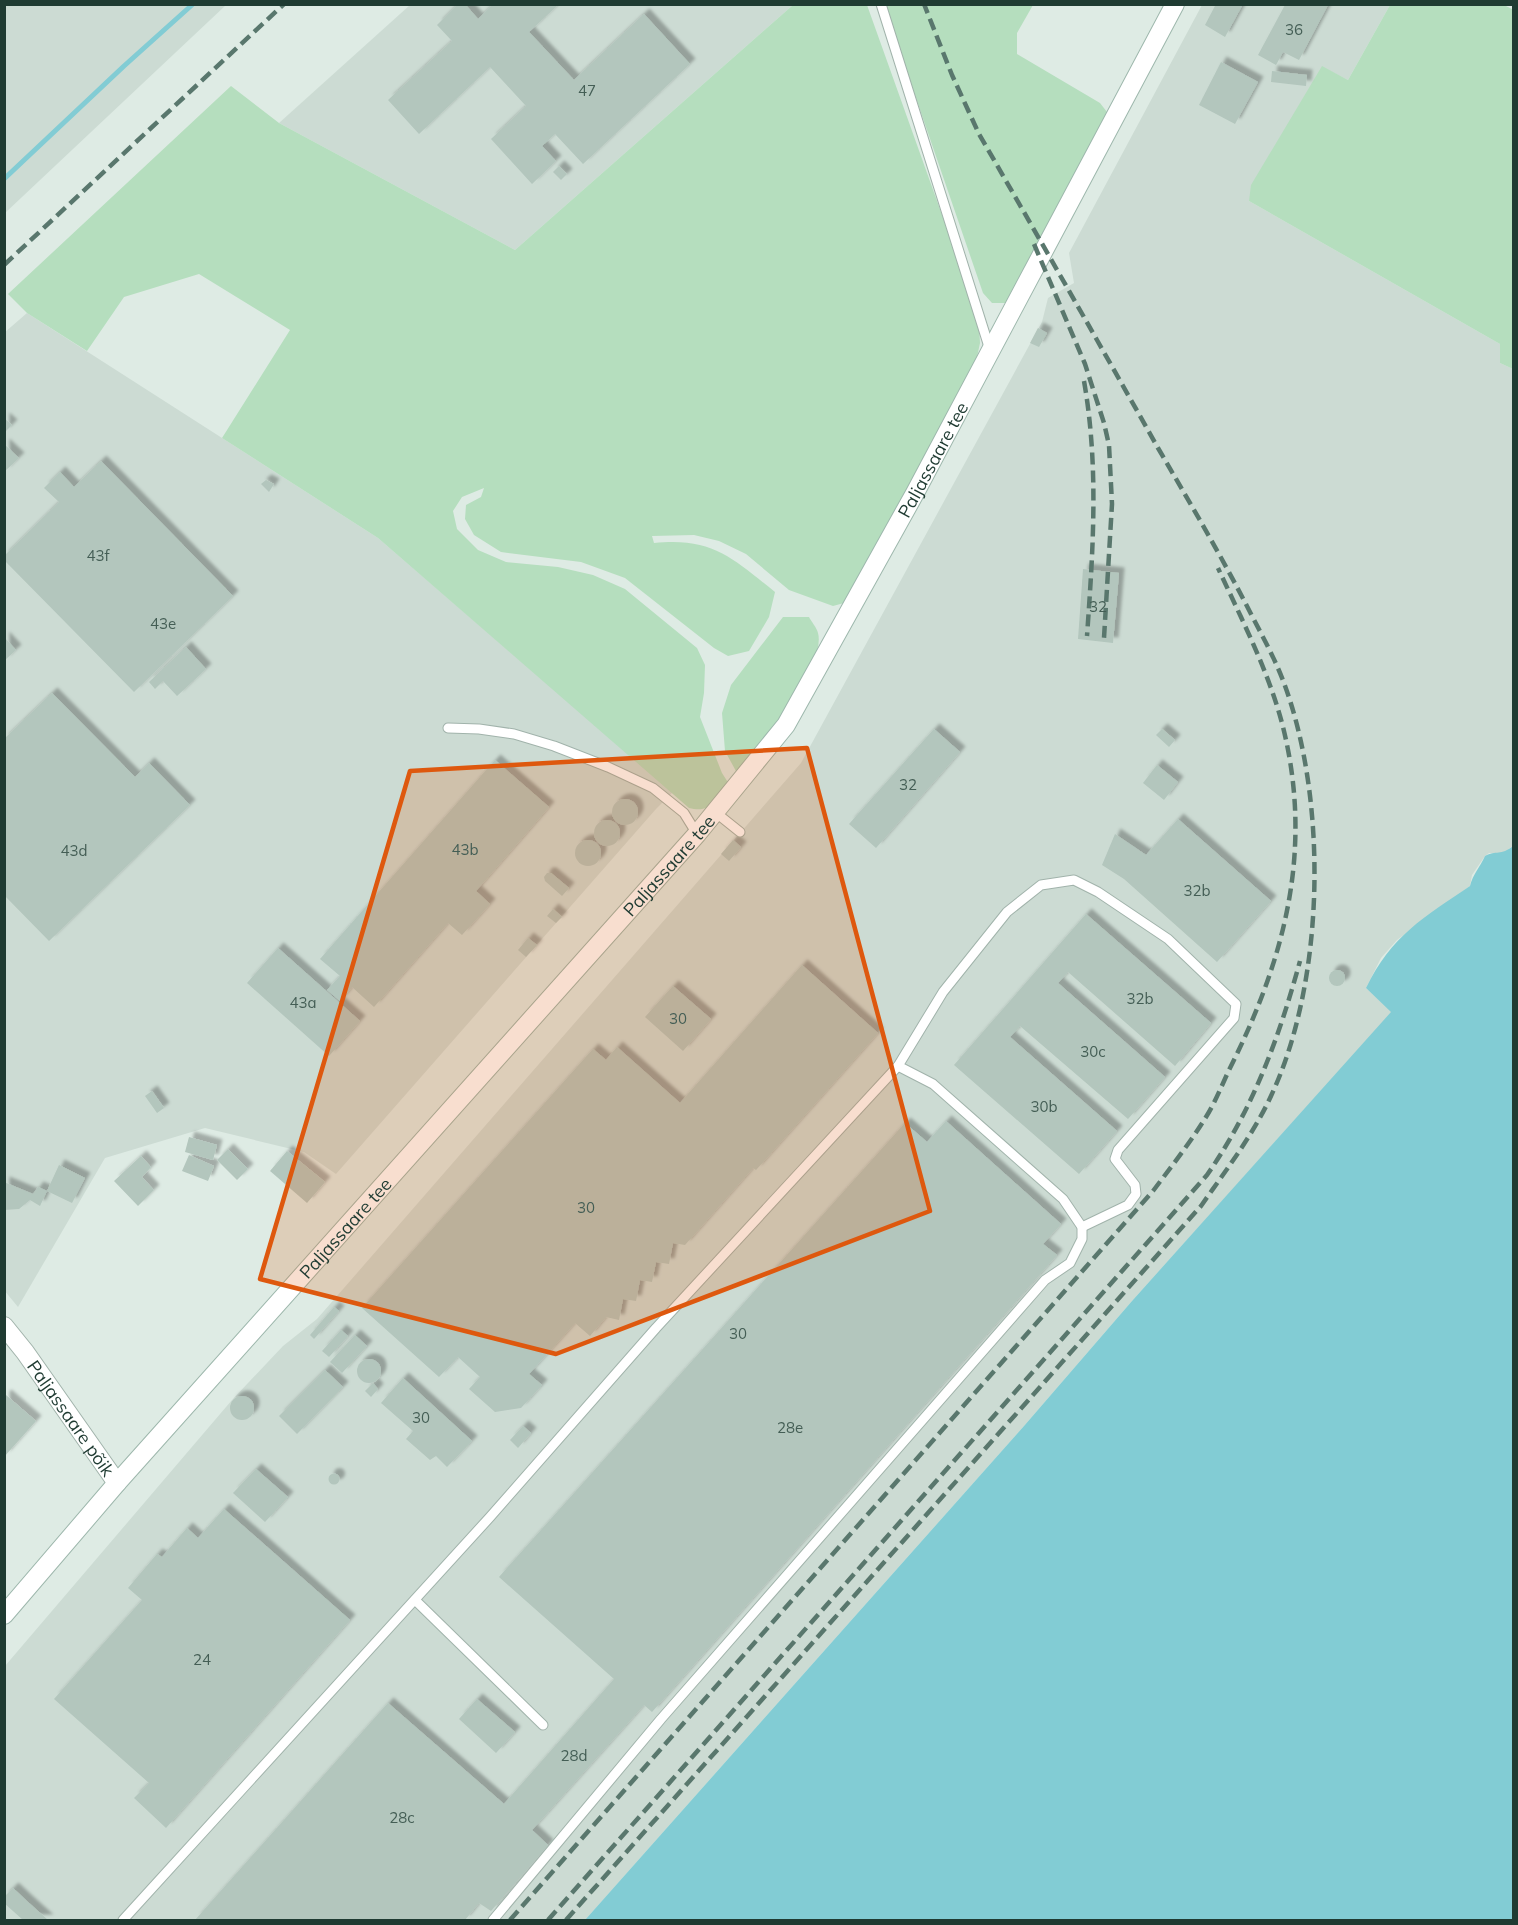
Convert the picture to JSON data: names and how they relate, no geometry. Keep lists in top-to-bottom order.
{
  "streets": {
    "street": ["Paljassaare tee", "Paljassaare põik"]
  },
  "crossings": [
    ["Paljassaare tee", "Paljassaare põik"]
  ],
  "house_numbers": [
    "36",
    "47",
    "43f",
    "32",
    "43e",
    "32",
    "43b",
    "43d",
    "32b",
    "32b",
    "43a",
    "30",
    "30c",
    "30b",
    "30",
    "30",
    "30",
    "28e",
    "24",
    "28d",
    "28c"
  ]
}
